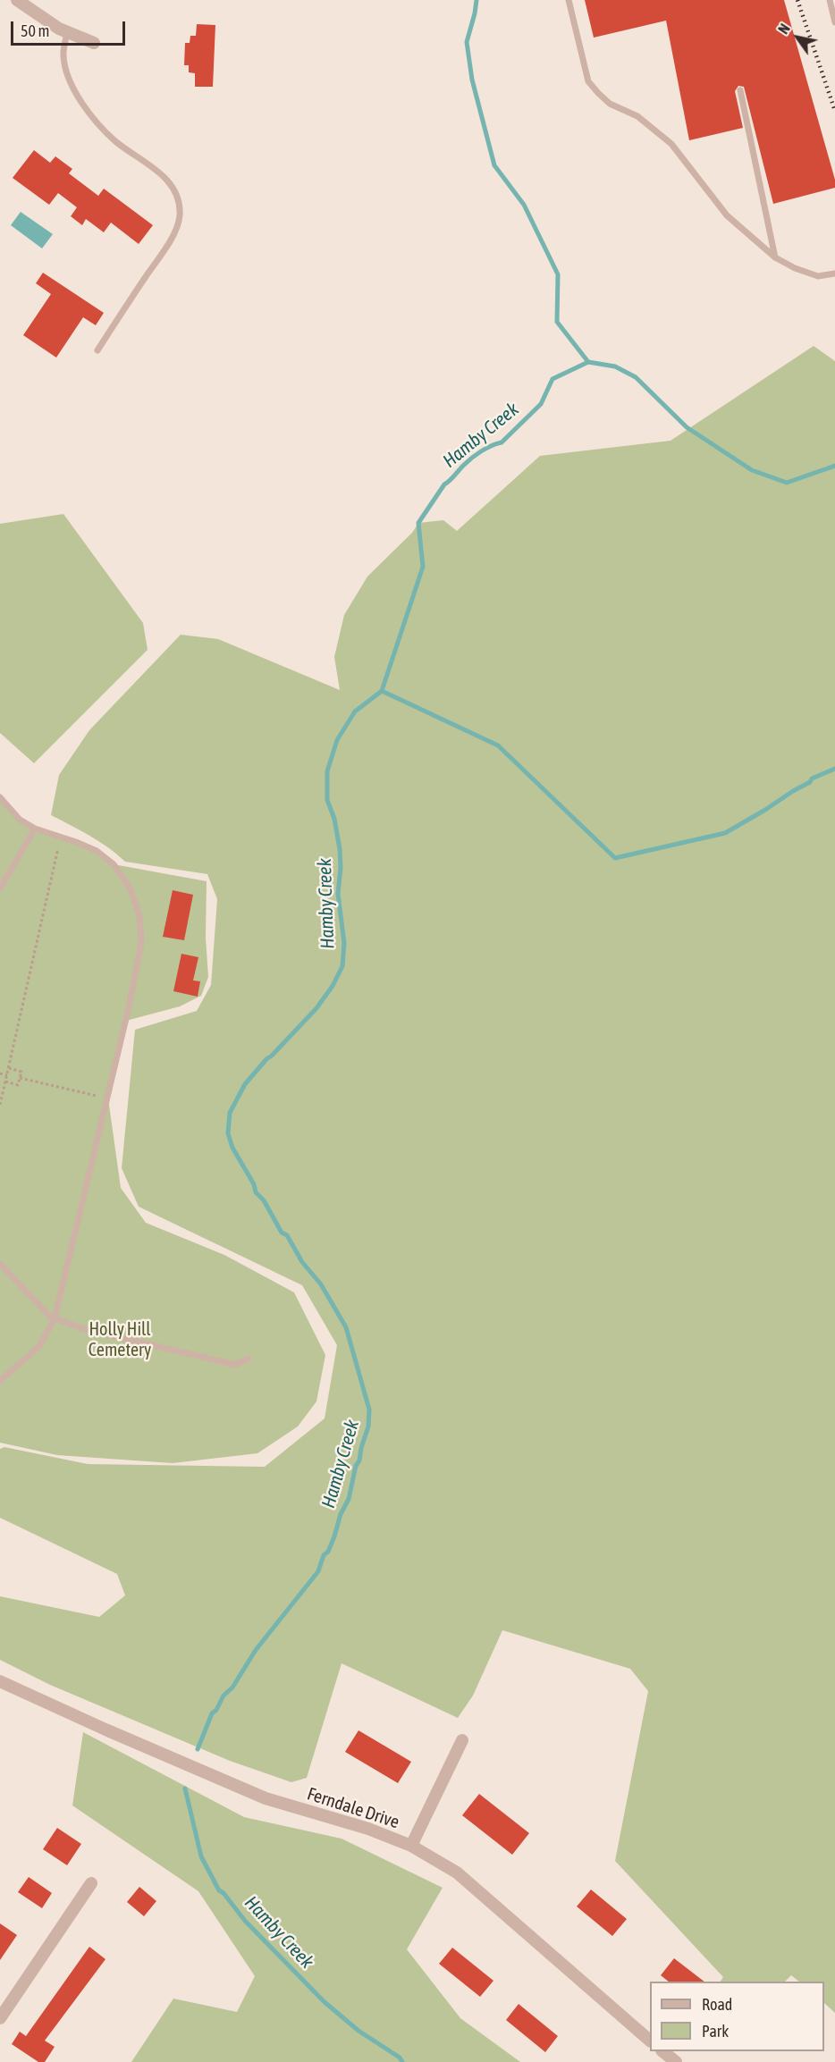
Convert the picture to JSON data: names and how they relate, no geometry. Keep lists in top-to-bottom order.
{
  "streets": {
    "street": ["Ferndale Drive"]
  },
  "water": ["Hamby Creek"],
  "parks": ["Holly Hill Cemetery"],
  "legend": ["Road", "Park"],
  "scale_bar": "50 m",
  "north": "top left"
}
